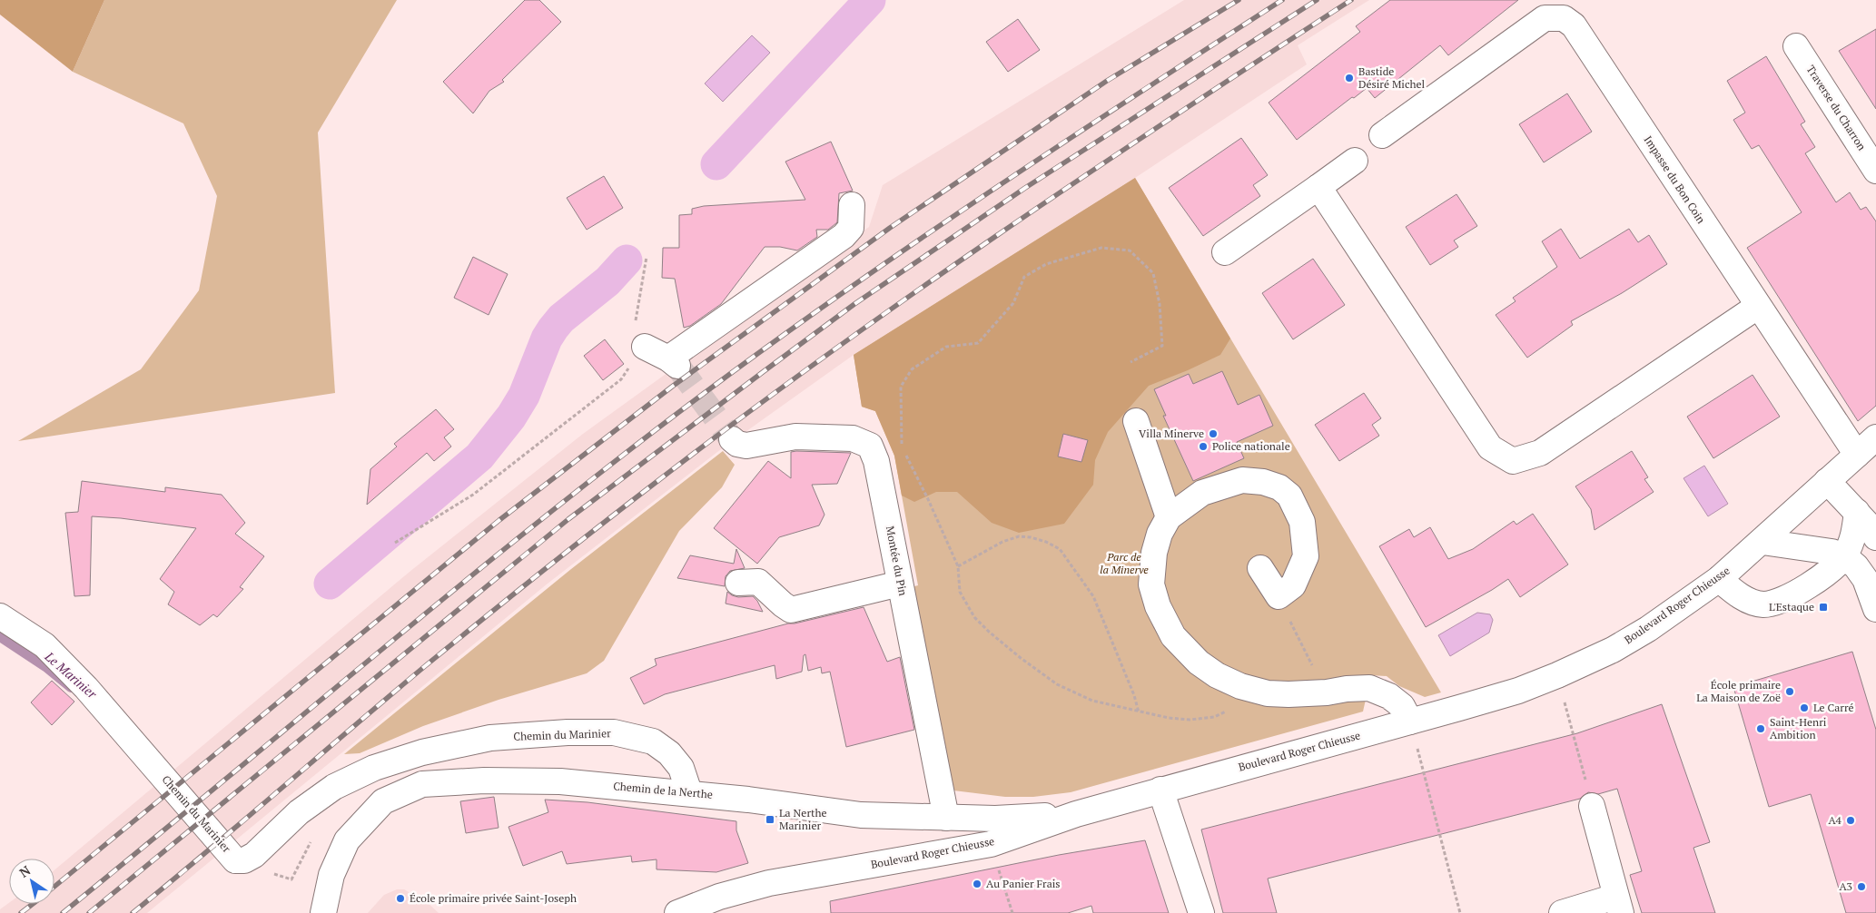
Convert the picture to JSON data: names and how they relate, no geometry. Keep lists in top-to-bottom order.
{
  "streets": {
    "street": [
      "Traverse du Charron",
      "Impasse du Bon Coin",
      "Montée du Pin",
      "Boulevard Roger Chieusse",
      "Chemin du Marinier",
      "Chemin de la Nerthe"
    ]
  },
  "crossings": [
    ["Impasse du Bon Coin", "Boulevard Roger Chieusse"],
    ["Montée du Pin", "Chemin de la Nerthe"],
    ["Boulevard Roger Chieusse", "Chemin de la Nerthe"],
    ["Chemin du Marinier", "Chemin de la Nerthe"]
  ],
  "water": ["Le Marinier"],
  "parks": ["Parc de la Minerve"],
  "places": {
    "other": [
      "Bastide Désiré Michel",
      "Villa Minerve",
      "Police nationale",
      "École primaire La Maison de Zoë",
      "Le Carré",
      "Saint-Henri Ambition",
      "A4",
      "Au Panier Frais",
      "A3",
      "École primaire privée Saint-Joseph"
    ],
    "transit": ["L'Estaque", "La Nerthe Marinier"]
  },
  "north": "top left"
}
